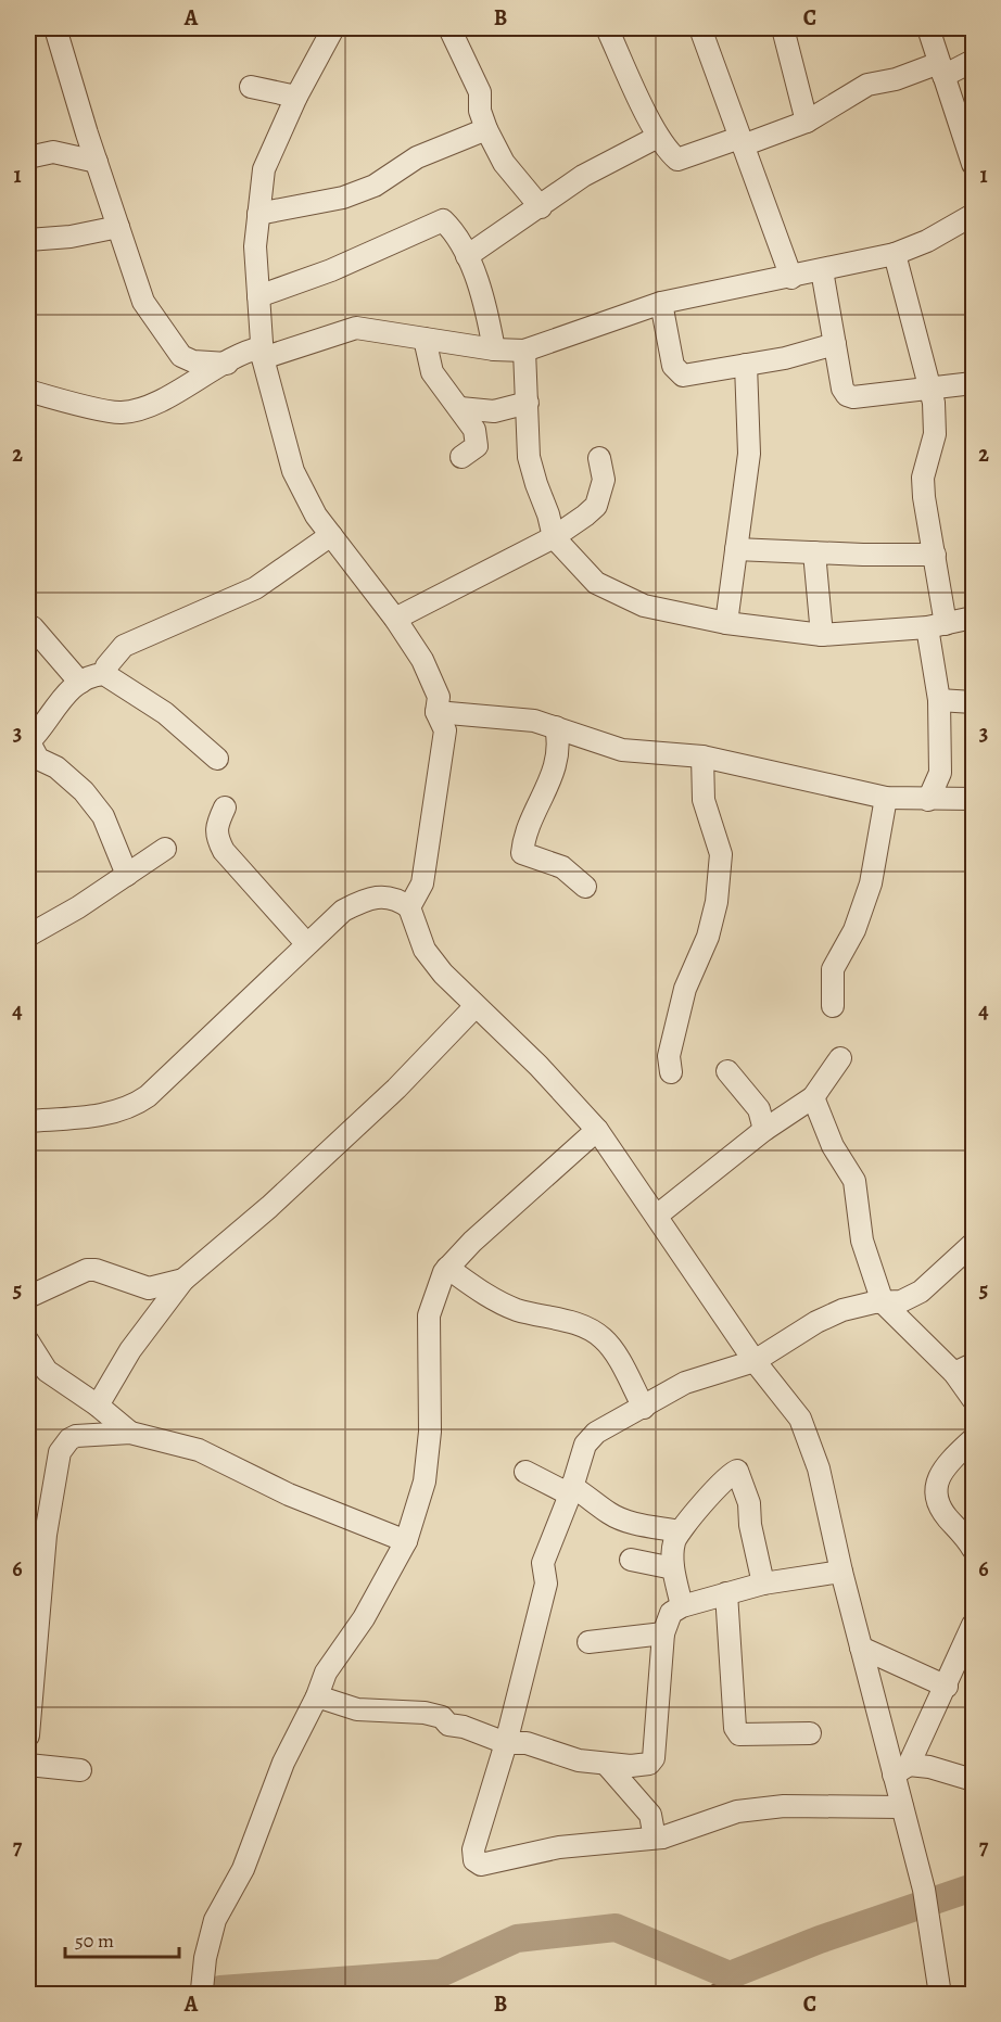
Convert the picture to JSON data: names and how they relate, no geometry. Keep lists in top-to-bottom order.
{
  "scale_bar": "50 m",
  "grid": {
    "columns": ["A", "B", "C"],
    "rows": [
      "1",
      "2",
      "3",
      "4",
      "5",
      "6",
      "7"
    ]
  }
}
